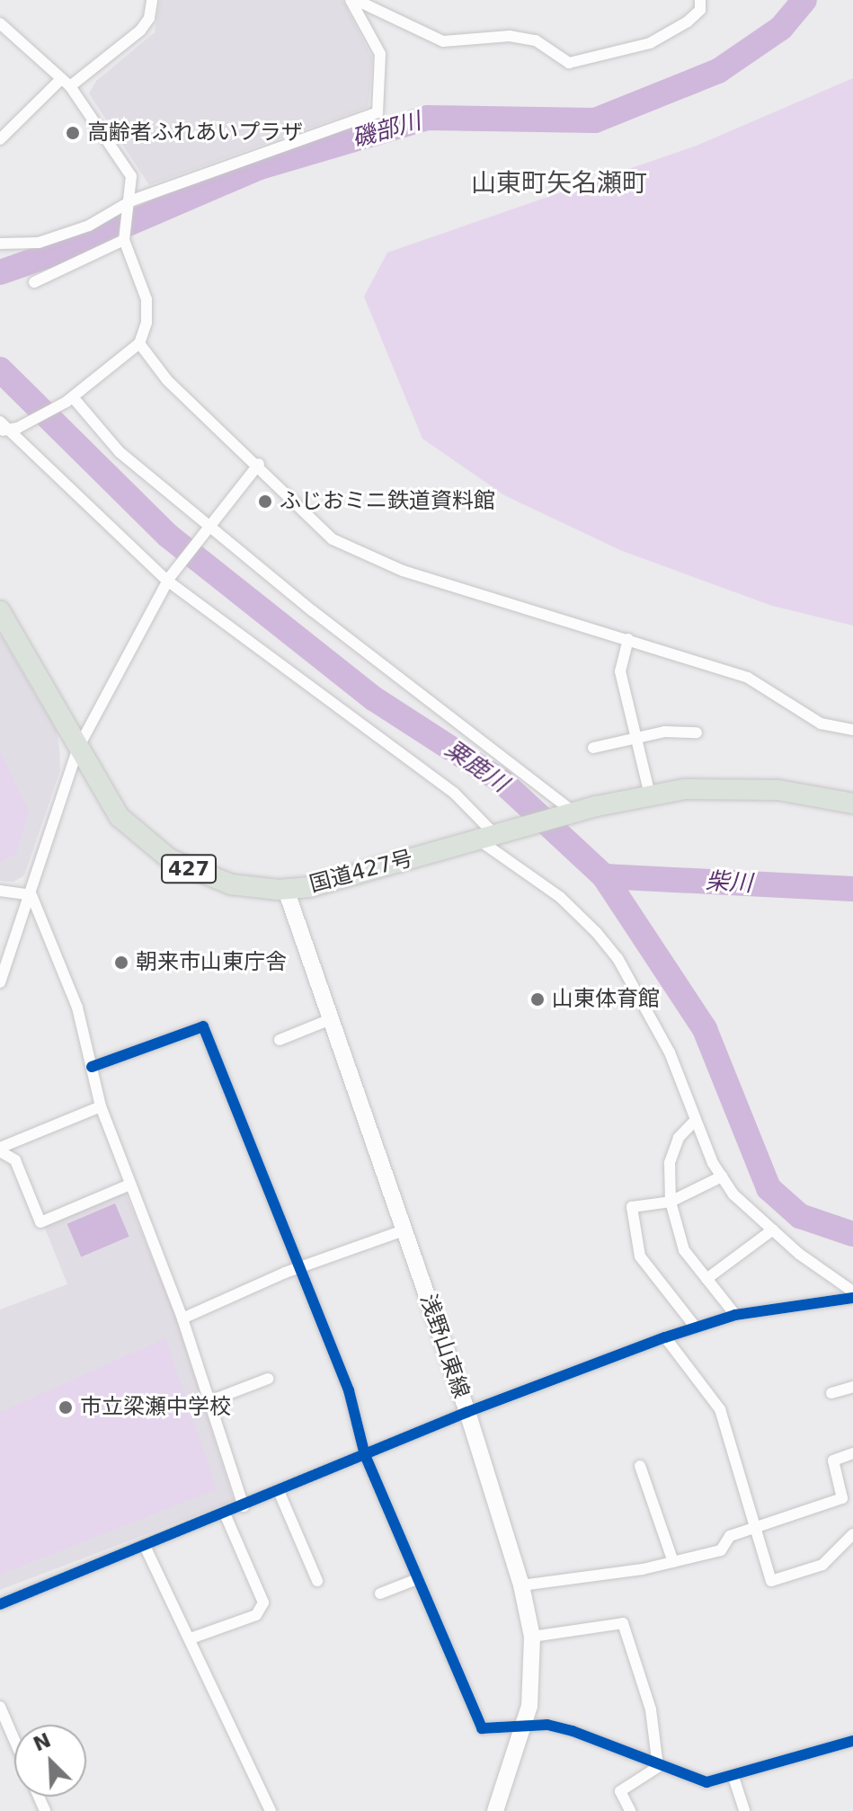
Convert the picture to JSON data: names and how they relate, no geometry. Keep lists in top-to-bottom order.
{
  "streets": {
    "highway": ["427", "国道427号"],
    "main road": ["浅野山東線"]
  },
  "crossings": [
    ["国道427号", "浅野山東線"]
  ],
  "districts": ["山東町矢名瀬町"],
  "water": ["磯部川", "粟鹿川", "柴川"],
  "places": [
    "高齢者ふれあいプラザ",
    "ふじおミニ鉄道資料館",
    "朝来市山東庁舎",
    "山東体育館",
    "市立梁瀬中学校"
  ],
  "north": "top left"
}
